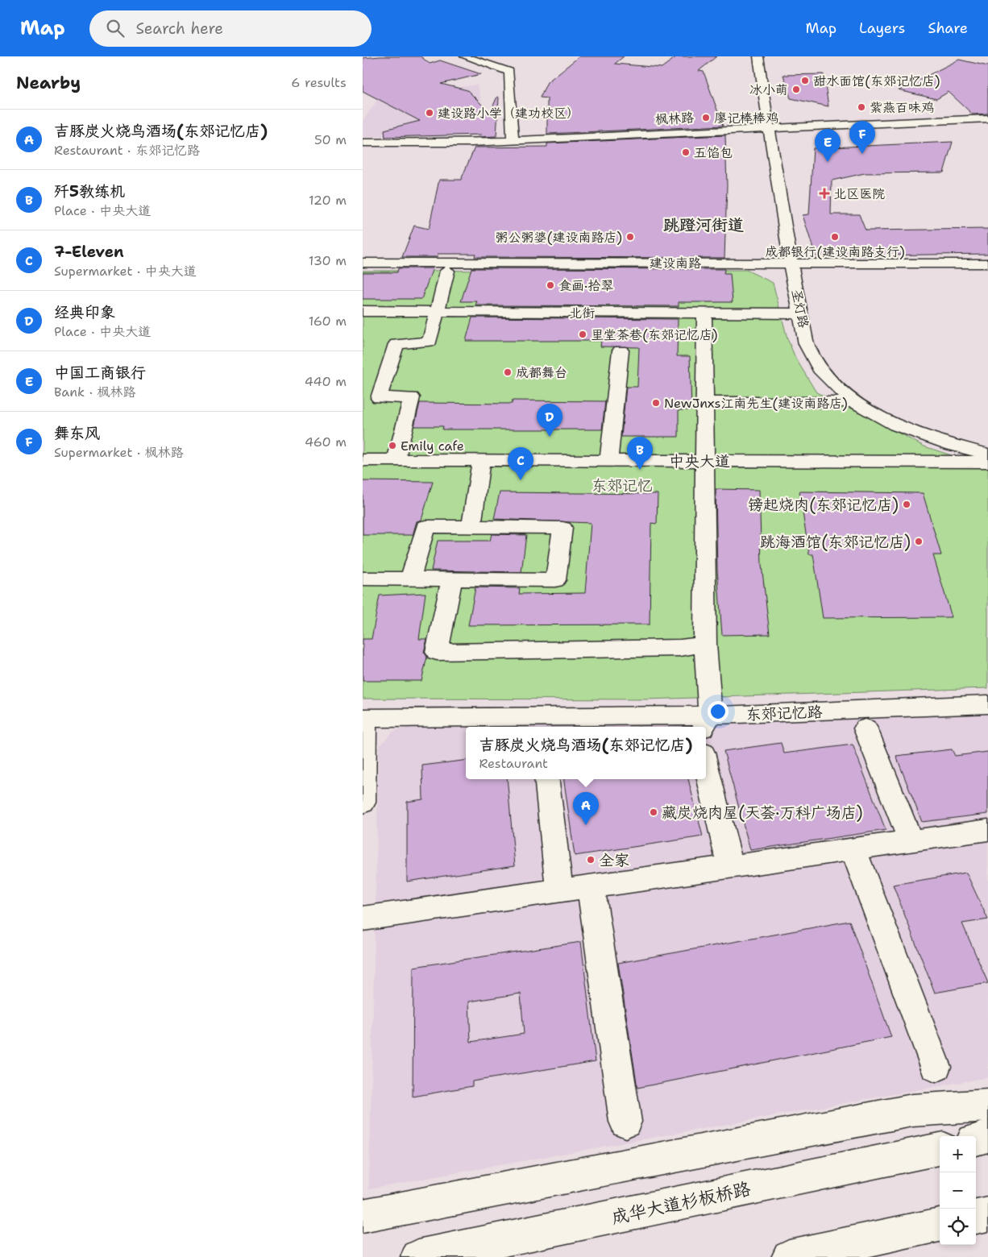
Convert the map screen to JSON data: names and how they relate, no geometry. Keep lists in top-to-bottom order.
{
  "streets": {
    "street": [
      "枫林路",
      "建设南路",
      "圣灯路",
      "北街",
      "中央大道",
      "东郊记忆路",
      "成华大道杉板桥路"
    ]
  },
  "crossings": [
    ["枫林路", "圣灯路"],
    ["建设南路", "圣灯路"],
    ["圣灯路", "北街"]
  ],
  "districts": ["跳蹬河街道"],
  "parks": ["东郊记忆"],
  "places": {
    "other": [
      "甜水面馆(东郊记忆店)",
      "冰小萌",
      "紫燕百味鸡",
      "建设路小学（建功校区）",
      "廖记棒棒鸡",
      "五馅包",
      "粥公粥婆(建设南路店)",
      "成都银行(建设南路支行)",
      "食画·拾翠",
      "里堂茶巷(东郊记忆店)",
      "成都舞台",
      "NewJnxs江南先生(建设南路店)",
      "Emily cafe",
      "镑起烧肉(东郊记忆店)",
      "跳海酒馆(东郊记忆店)",
      "藏炭烧肉屋(天荟·万科广场店)",
      "全家"
    ],
    "health": ["北区医院"]
  },
  "page": {
    "header": "Map",
    "search": "Search here",
    "nav": ["Map", "Layers", "Share"],
    "heading": ["Nearby", "6 results"],
    "list": [
      {
        "mark": "A",
        "name": "吉豚炭火烧鸟酒场(东郊记忆店)",
        "note": "Restaurant · 东郊记忆路",
        "value": "50 m"
      },
      {
        "mark": "B",
        "name": "歼5教练机",
        "note": "Place · 中央大道",
        "value": "120 m"
      },
      {
        "mark": "C",
        "name": "7-Eleven",
        "note": "Supermarket · 中央大道",
        "value": "130 m"
      },
      {
        "mark": "D",
        "name": "经典印象",
        "note": "Place · 中央大道",
        "value": "160 m"
      },
      {
        "mark": "E",
        "name": "中国工商银行",
        "note": "Bank · 枫林路",
        "value": "440 m"
      },
      {
        "mark": "F",
        "name": "舞东风",
        "note": "Supermarket · 枫林路",
        "value": "460 m"
      }
    ],
    "pins": [
      "F",
      "E",
      "D",
      "B",
      "C",
      "A"
    ],
    "popup": ["吉豚炭火烧鸟酒场(东郊记忆店)", "Restaurant"],
    "map_buttons": ["+", "−"]
  }
}
